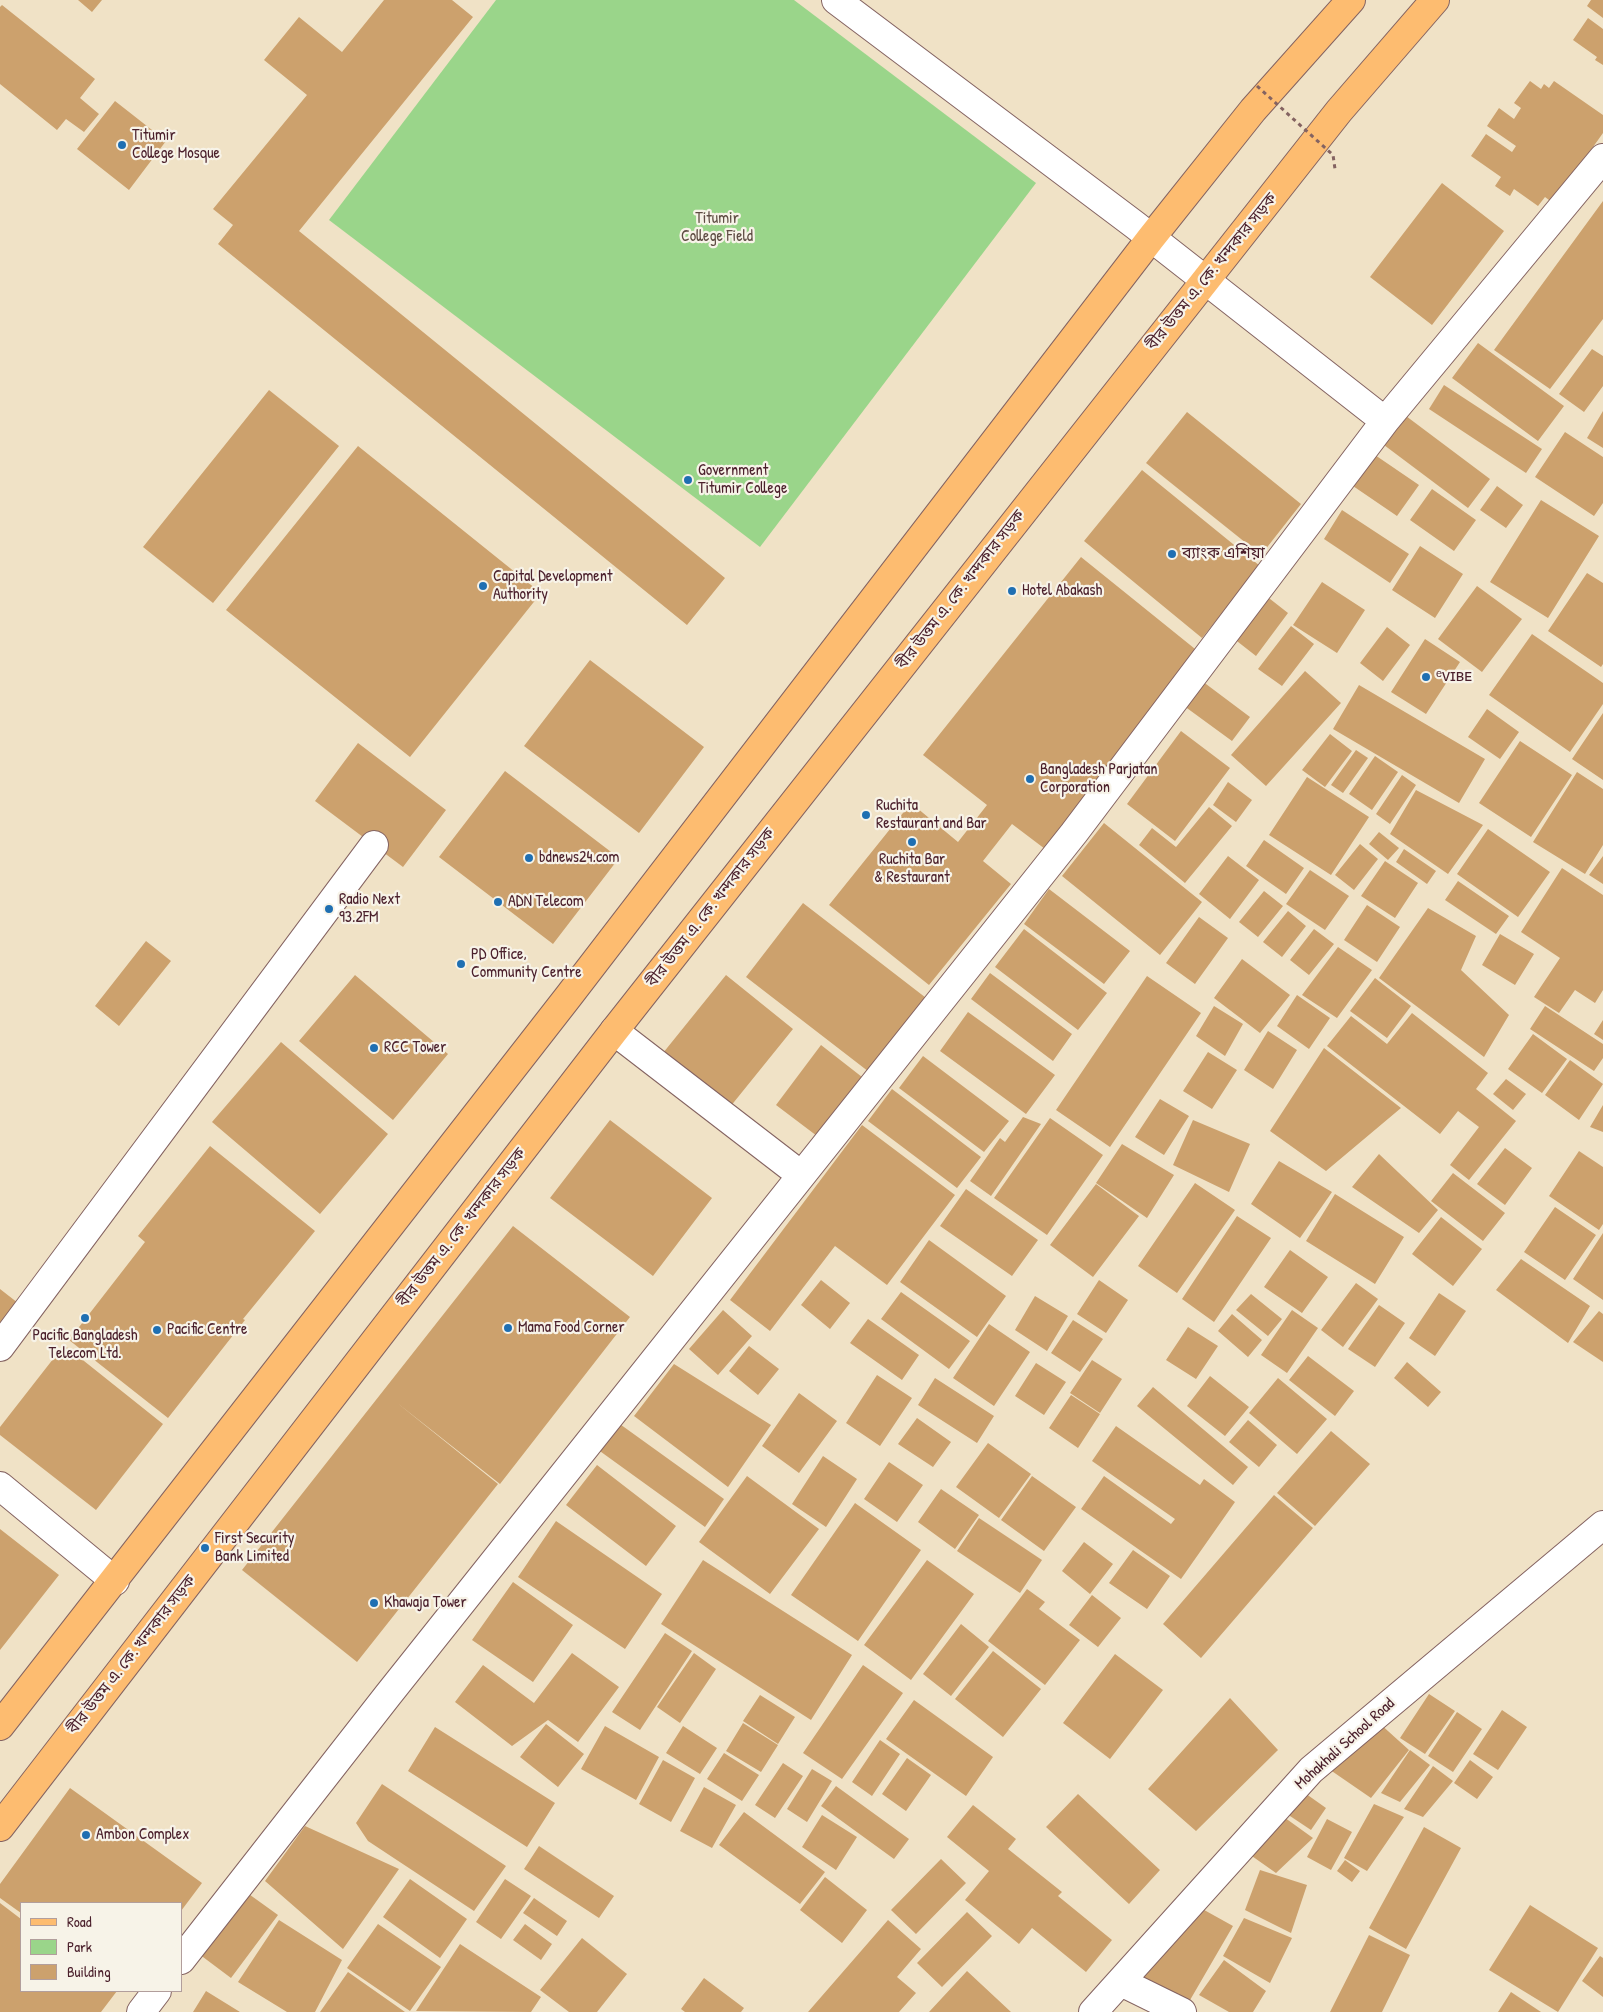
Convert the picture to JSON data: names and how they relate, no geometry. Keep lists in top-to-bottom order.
{
  "streets": {
    "main road": ["বীর উত্তম এ. কে. খন্দকার সড়ক"],
    "street": ["Mohakhali School Road"]
  },
  "parks": ["Titumir College Field"],
  "places": [
    "Titumir College Mosque",
    "Government Titumir College",
    "ব্যাংক এশিয়া",
    "Capital Development Authority",
    "Hotel Abakash",
    "ᵉᴠɪʙᴇ",
    "Bangladesh Parjatan Corporation",
    "Ruchita Restaurant and Bar",
    "Ruchita Bar & Restaurant",
    "bdnews24.com",
    "ADN Telecom",
    "Radio Next 93.2FM",
    "PD Office, Community Centre",
    "RCC Tower",
    "Pacific Bangladesh Telecom Ltd.",
    "Mama Food Corner",
    "Pacific Centre",
    "First Security Bank Limited",
    "Khawaja Tower",
    "Ambon Complex"
  ],
  "legend": ["Road", "Park", "Building"]
}
